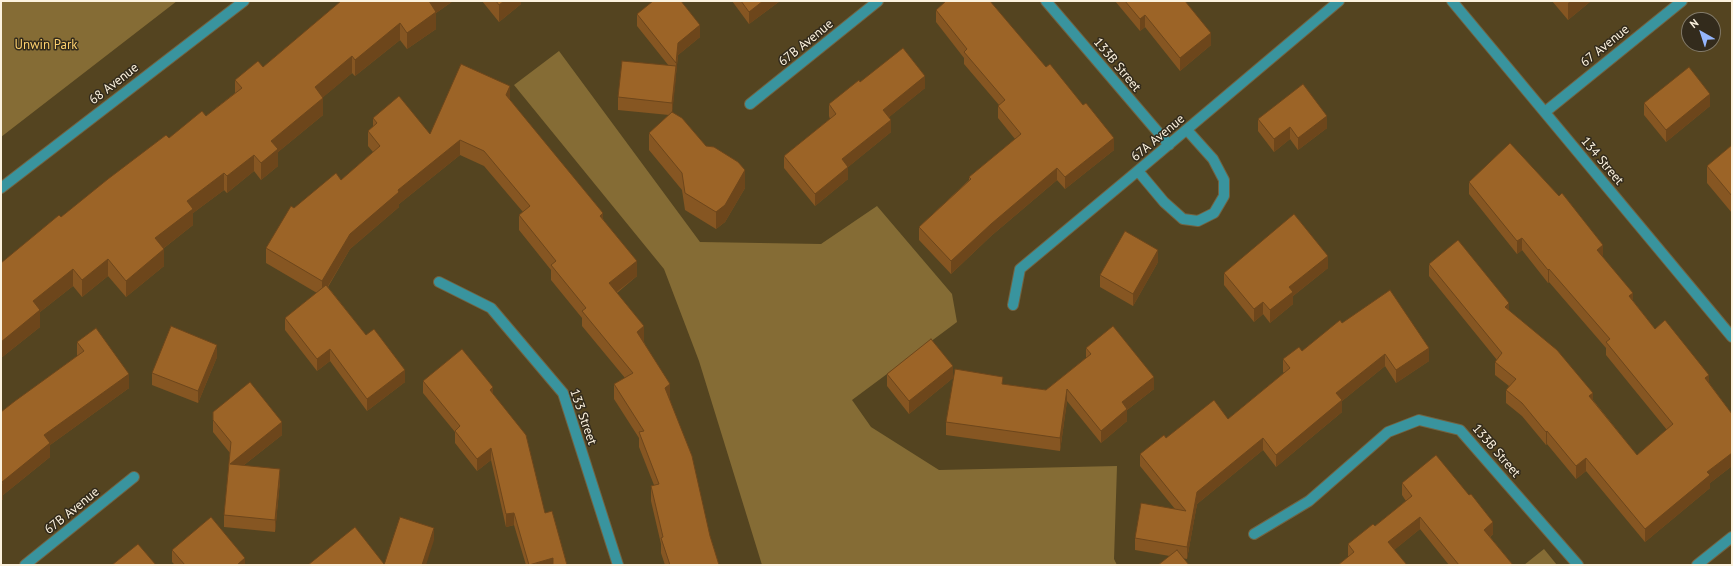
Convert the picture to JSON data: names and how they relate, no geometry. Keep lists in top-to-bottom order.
{
  "streets": {
    "street": [
      "67B Avenue",
      "67 Avenue",
      "133B Street",
      "68 Avenue",
      "67A Avenue",
      "134 Street",
      "133 Street"
    ]
  },
  "crossings": [
    ["67 Avenue", "134 Street"],
    ["133B Street", "67A Avenue"]
  ],
  "parks": ["Unwin Park"],
  "north": "top left"
}
